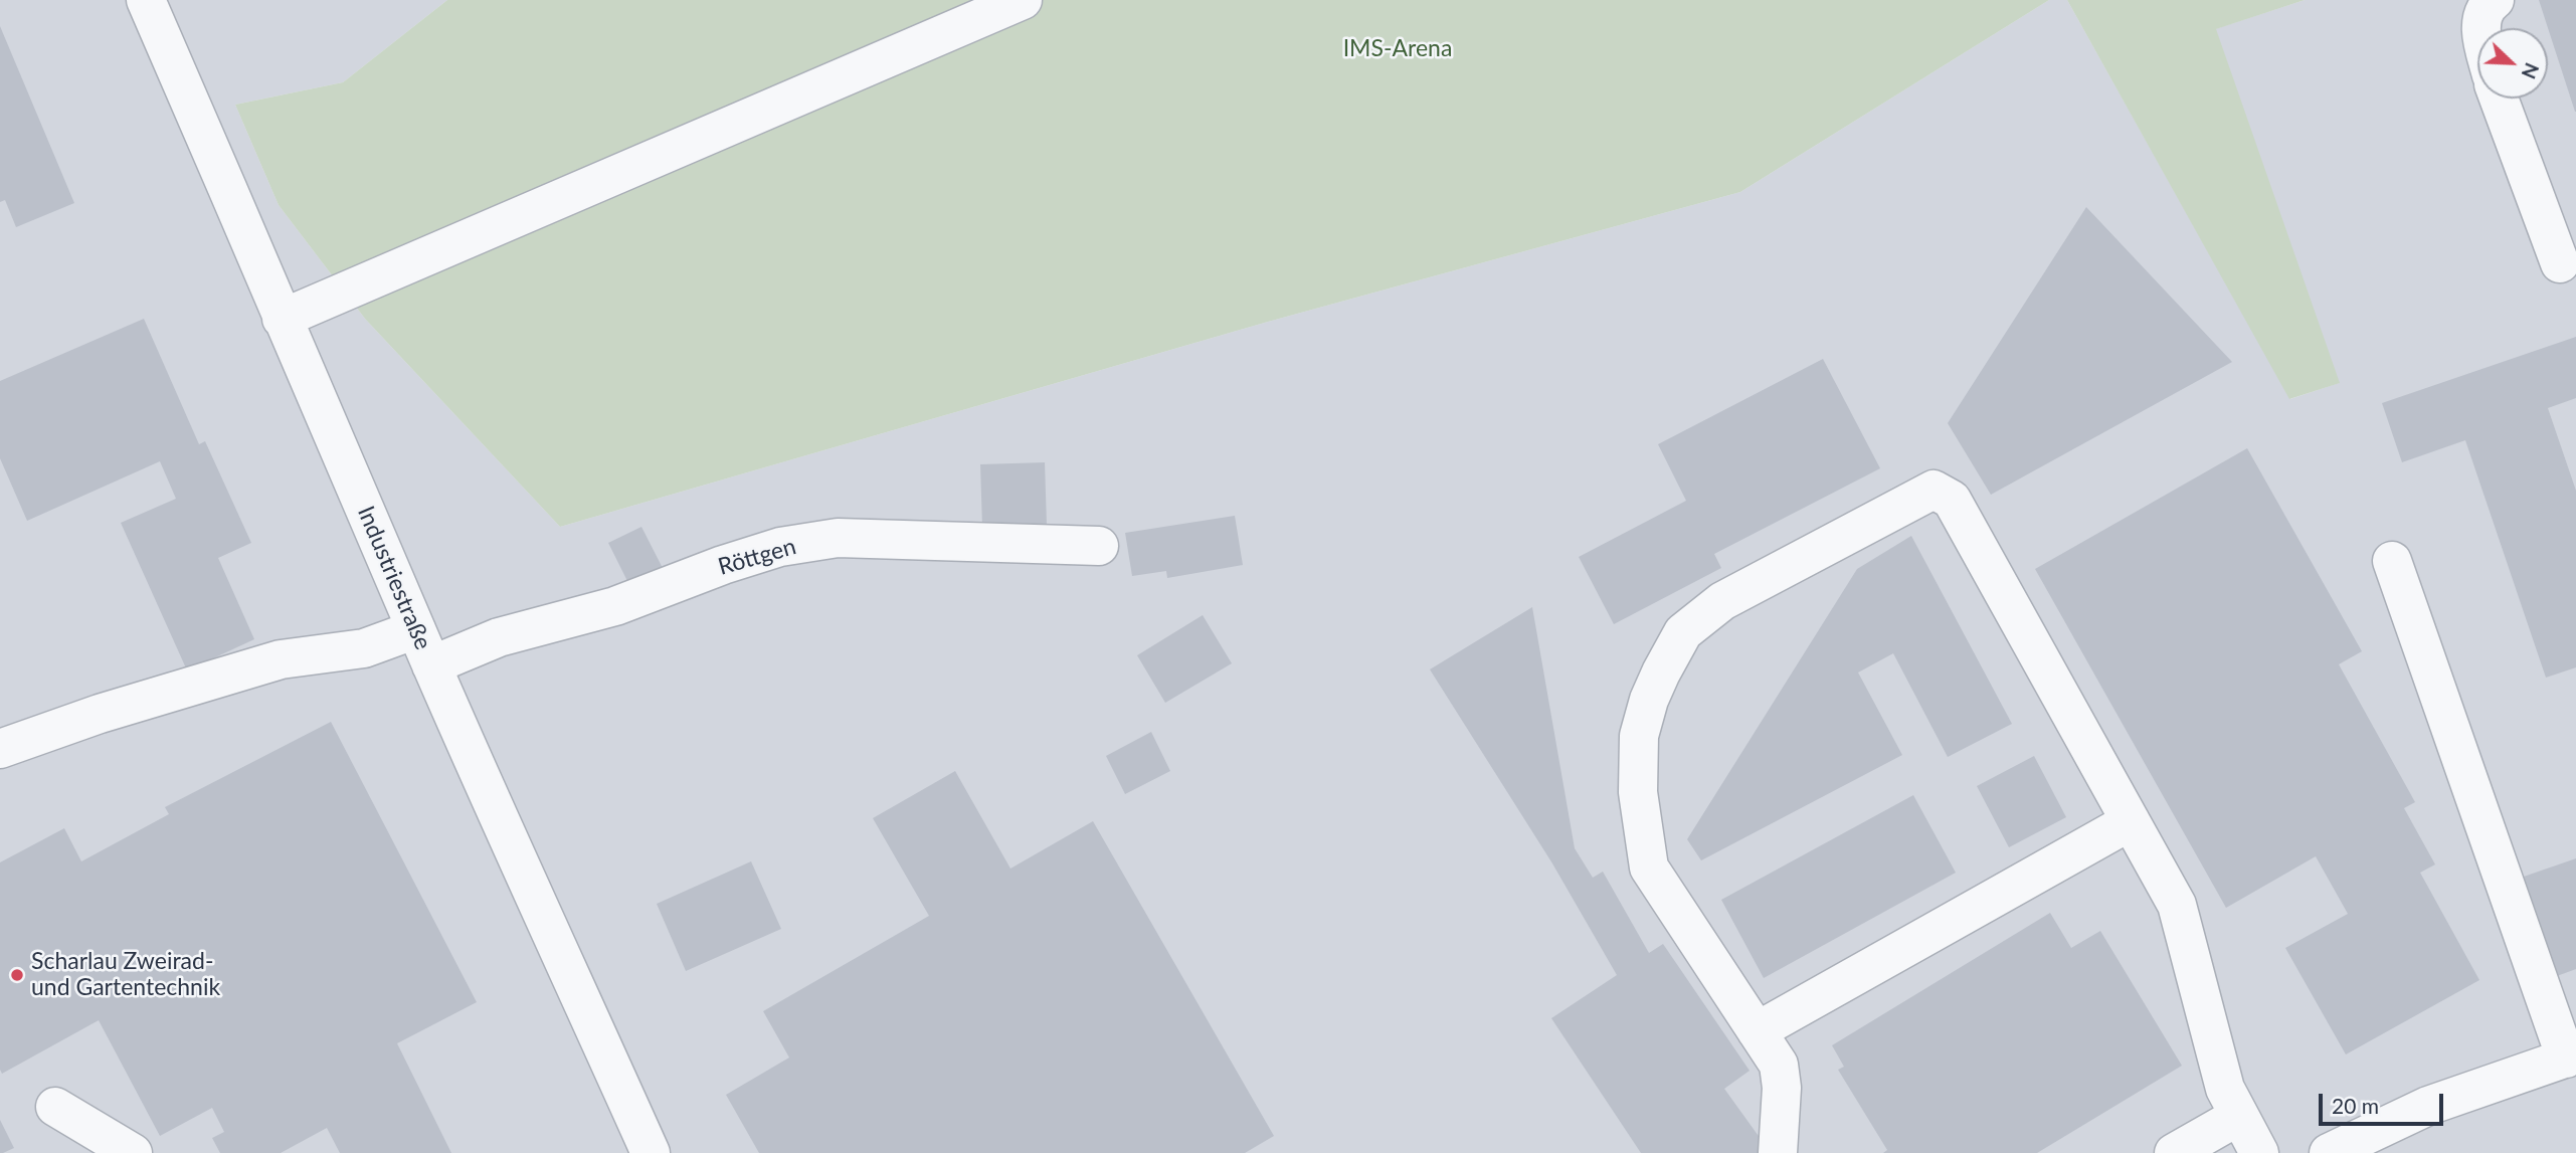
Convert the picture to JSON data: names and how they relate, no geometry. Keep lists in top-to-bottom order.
{
  "streets": {
    "street": ["Röttgen", "Industriestraße"]
  },
  "crossings": [
    ["Röttgen", "Industriestraße"]
  ],
  "parks": ["IMS-Arena"],
  "places": ["Scharlau Zweirad- und Gartentechnik"],
  "scale_bar": "20 m",
  "north": "bottom right"
}
